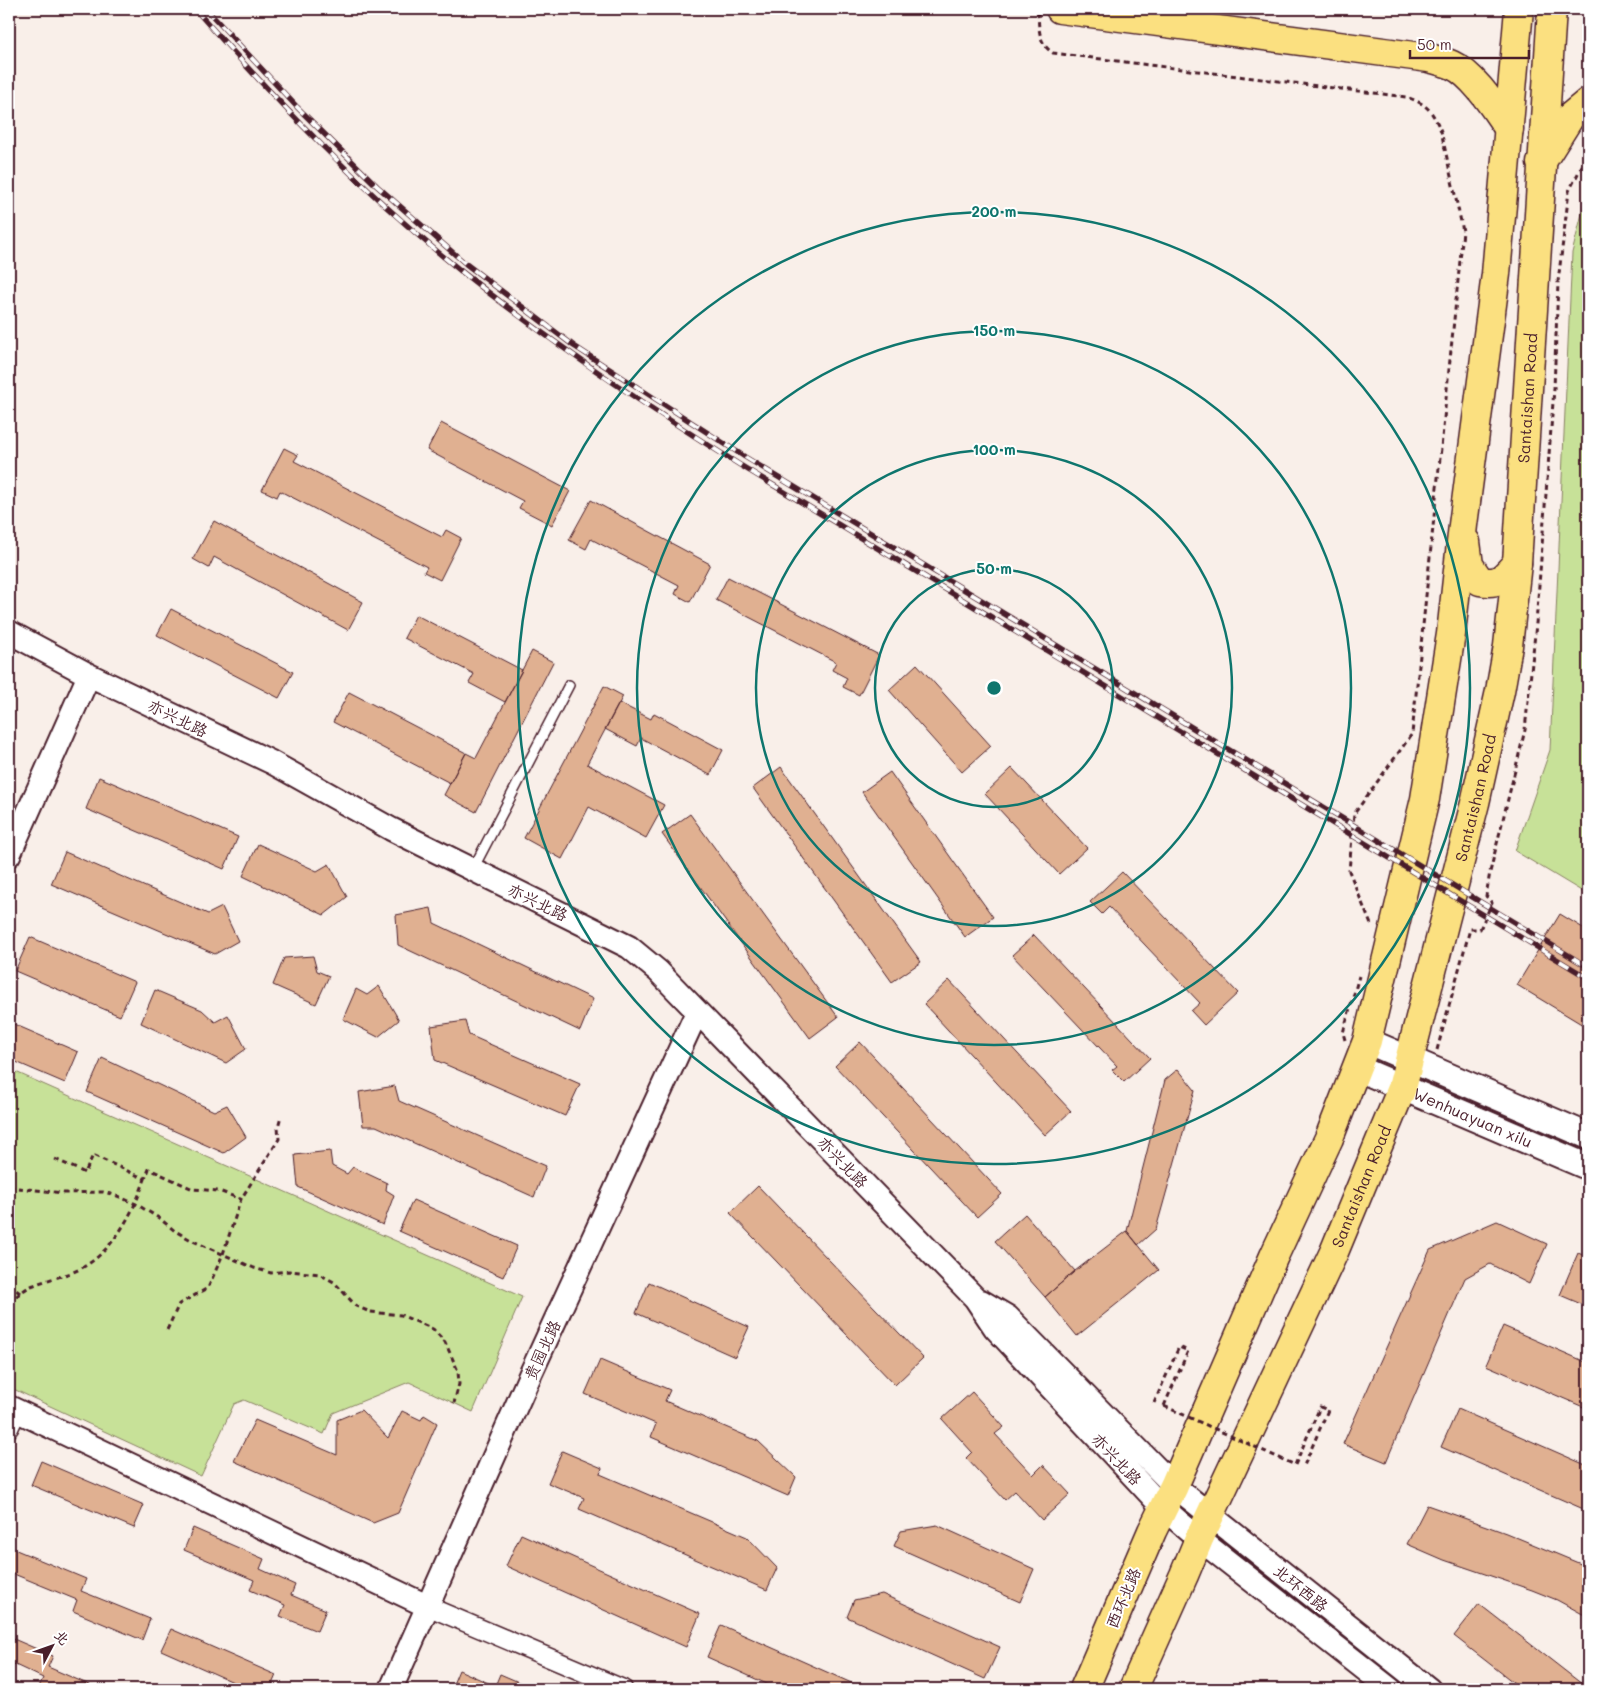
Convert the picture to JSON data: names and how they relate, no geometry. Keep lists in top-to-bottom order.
{
  "streets": {
    "main road": ["Santaishan Road", "Wenhuayuan xilu", "西环北路"],
    "street": ["亦兴北路", "贵园北路", "北环西路"]
  },
  "crossings": [
    ["Santaishan Road", "Wenhuayuan xilu"],
    ["Santaishan Road", "北环西路"],
    ["亦兴北路", "贵园北路"],
    ["亦兴北路", "北环西路"],
    ["亦兴北路", "西环北路"],
    ["北环西路", "西环北路"]
  ],
  "scale_bar": "50 m",
  "north": "top right",
  "rings": [
    "200 m",
    "150 m",
    "100 m",
    "50 m"
  ]
}
